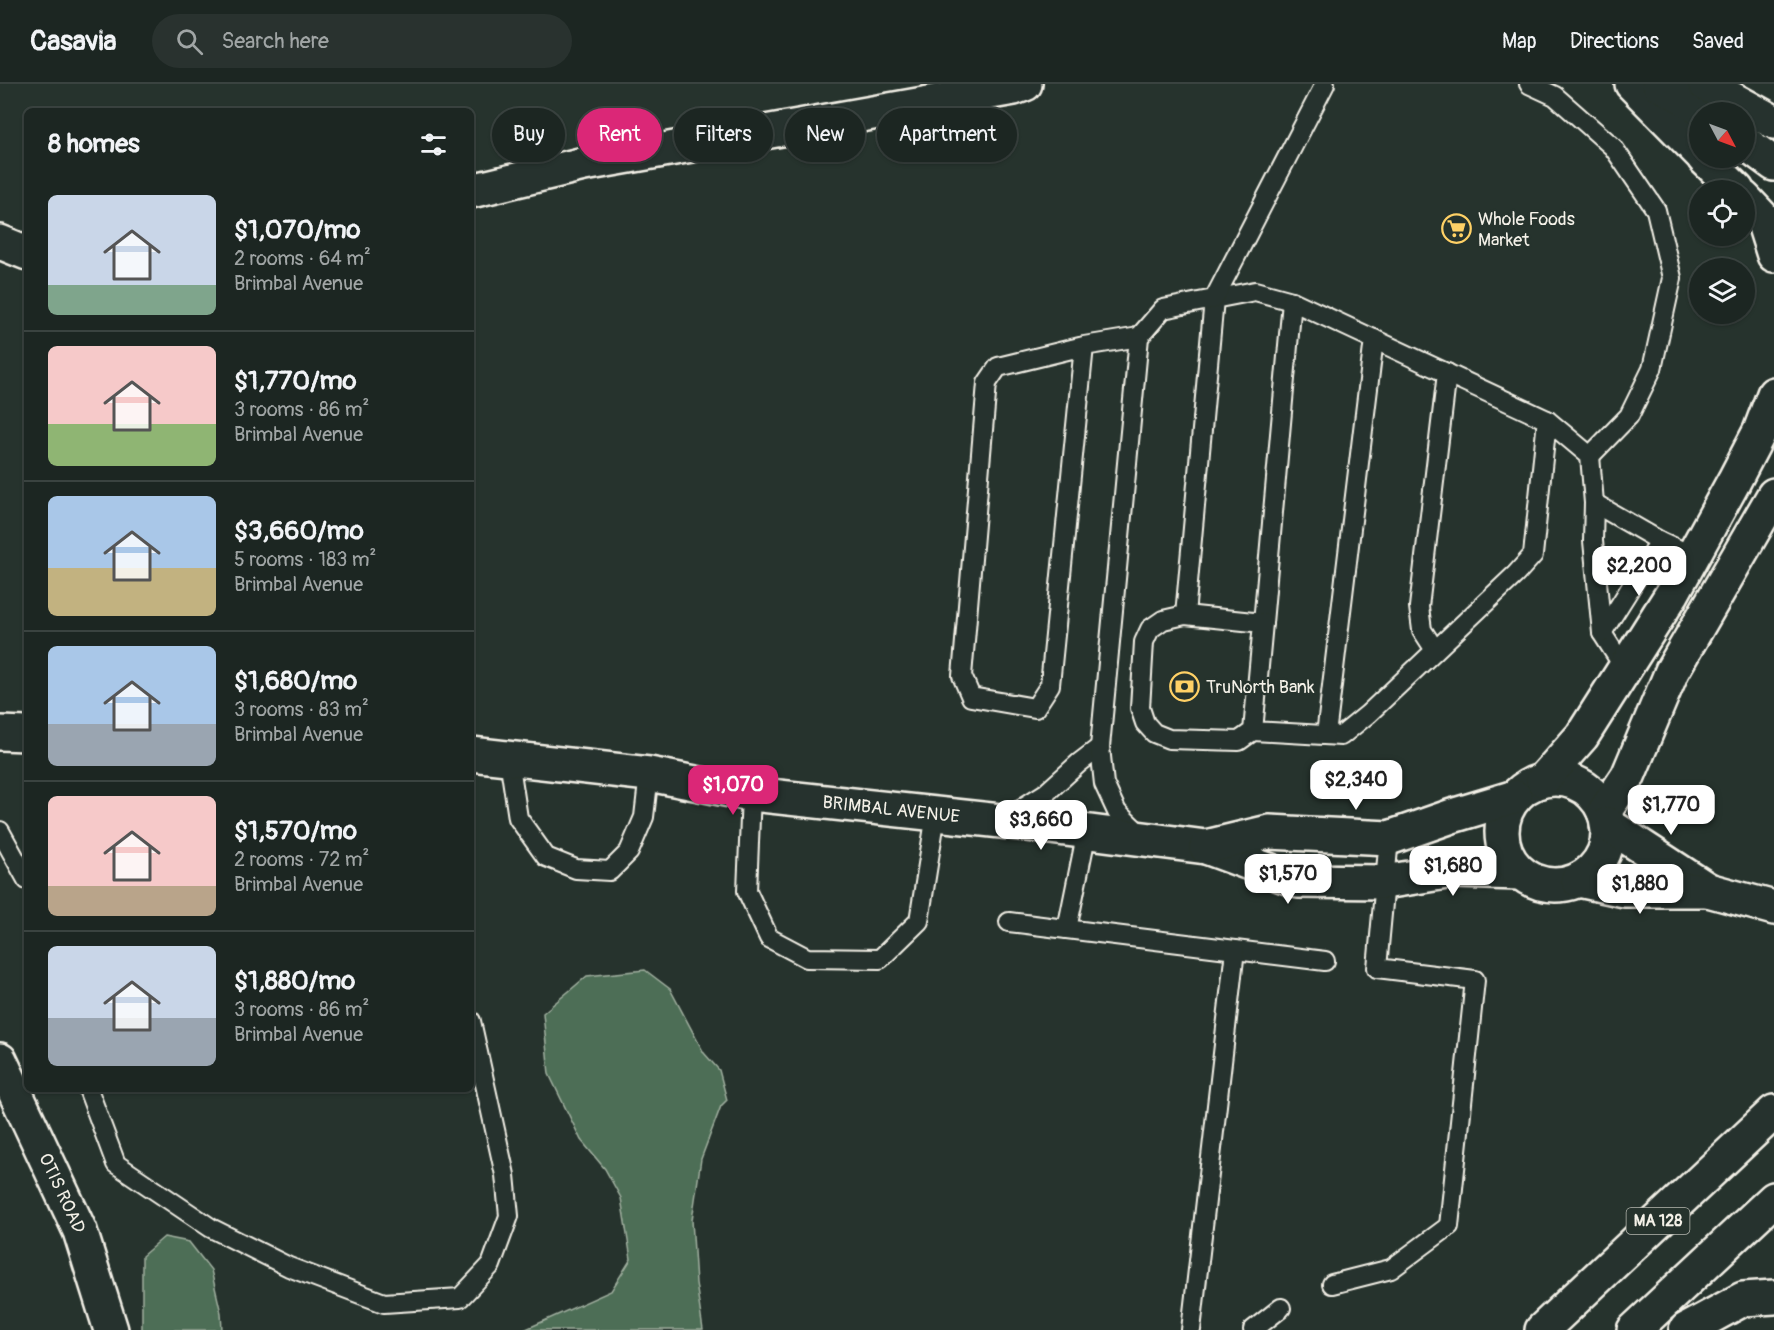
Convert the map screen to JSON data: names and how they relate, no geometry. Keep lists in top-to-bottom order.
{
  "streets": {
    "main road": ["BRIMBAL AVENUE", "OTIS ROAD", "MA 128"]
  },
  "places": {
    "supermarket": ["Whole Foods Market"],
    "bank": ["TruNorth Bank"]
  },
  "north": "bottom right",
  "page": {
    "header": "Casavia",
    "search": "Search here",
    "nav": ["Map", "Directions", "Saved"],
    "chip": [
      "Buy",
      "Rent",
      "Filters",
      "New",
      "Apartment"
    ],
    "heading": "8 homes",
    "list": [
      {
        "name": "$1,070/mo",
        "note": "2 rooms · 64 m² · Brimbal Avenue"
      },
      {
        "name": "$1,770/mo",
        "note": "3 rooms · 86 m² · Brimbal Avenue"
      },
      {
        "name": "$3,660/mo",
        "note": "5 rooms · 183 m² · Brimbal Avenue"
      },
      {
        "name": "$1,680/mo",
        "note": "3 rooms · 83 m² · Brimbal Avenue"
      },
      {
        "name": "$1,570/mo",
        "note": "2 rooms · 72 m² · Brimbal Avenue"
      },
      {
        "name": "$1,880/mo",
        "note": "3 rooms · 86 m² · Brimbal Avenue"
      }
    ],
    "price": [
      "$2,200",
      "$2,340",
      "$1,070",
      "$1,770",
      "$3,660",
      "$1,680",
      "$1,570",
      "$1,880"
    ]
  }
}
